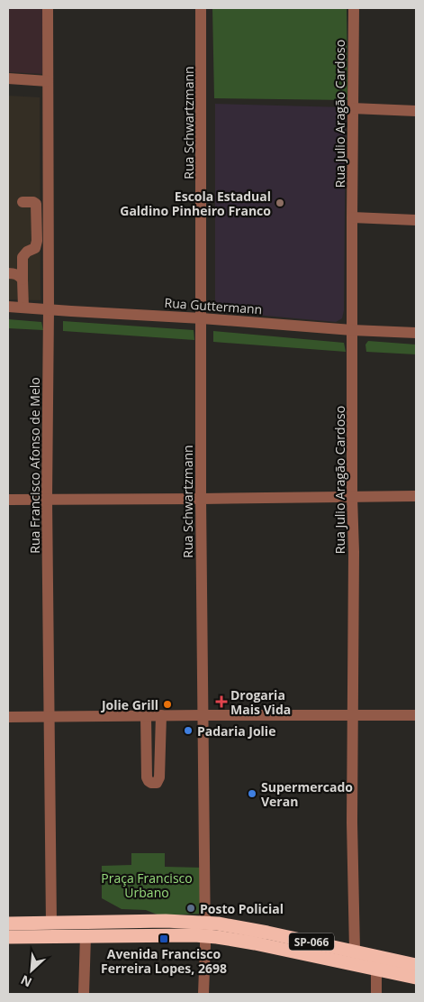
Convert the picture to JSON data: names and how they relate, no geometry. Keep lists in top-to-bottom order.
{
  "streets": {
    "highway": ["SP-066"],
    "street": [
      "Rua Julio Aragão Cardoso",
      "Rua Schwartzmann",
      "Rua Guttermann",
      "Rua Francisco Afonso de Melo"
    ]
  },
  "crossings": [
    ["Rua Julio Aragão Cardoso", "Rua Guttermann"],
    ["Rua Julio Aragão Cardoso", "SP-066"],
    ["Rua Schwartzmann", "Rua Guttermann"],
    ["Rua Schwartzmann", "SP-066"],
    ["Rua Guttermann", "Rua Francisco Afonso de Melo"],
    ["Rua Francisco Afonso de Melo", "SP-066"]
  ],
  "parks": ["Praça Francisco Urbano"],
  "places": {
    "other": [
      "Escola Estadual Galdino Pinheiro Franco",
      "Jolie Grill",
      "Padaria Jolie",
      "Supermercado Veran",
      "Posto Policial"
    ],
    "health": ["Drogaria Mais Vida"],
    "transit": ["Avenida Francisco Ferreira Lopes, 2698"]
  },
  "north": "bottom left"
}
